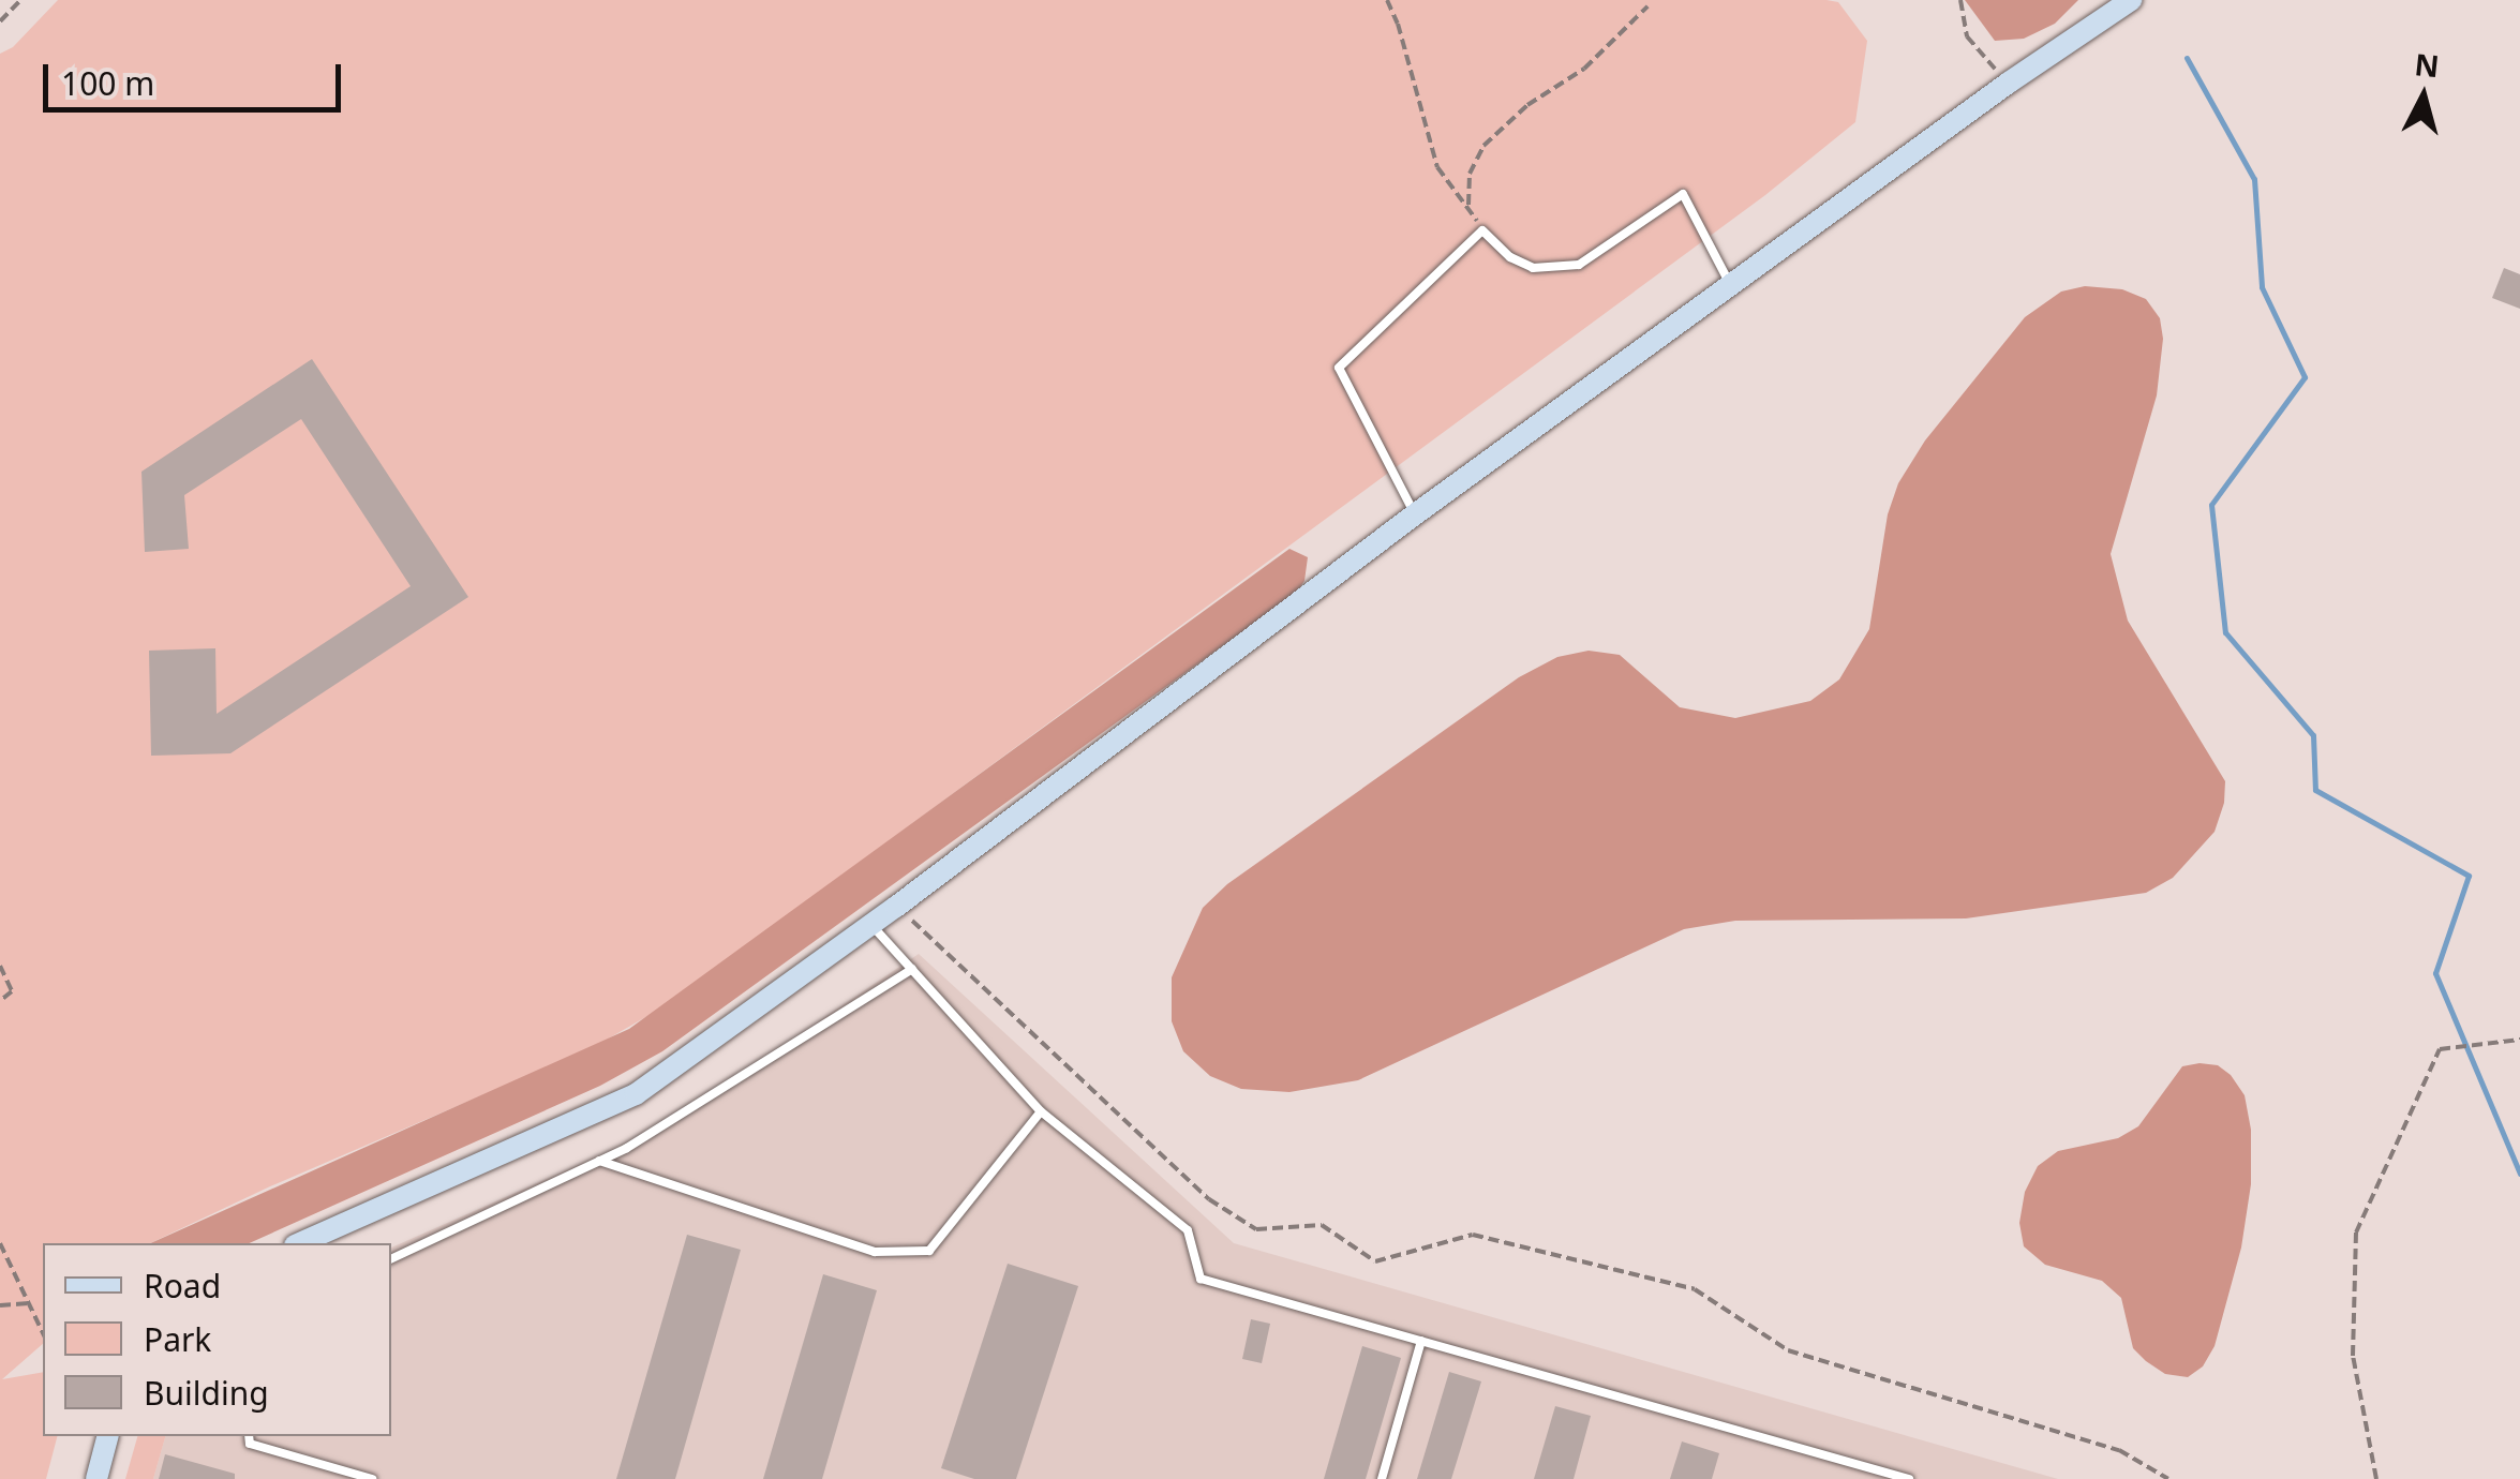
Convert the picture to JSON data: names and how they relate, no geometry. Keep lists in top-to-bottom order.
{
  "legend": ["Road", "Park", "Building"],
  "scale_bar": "100 m",
  "north": "top"
}
